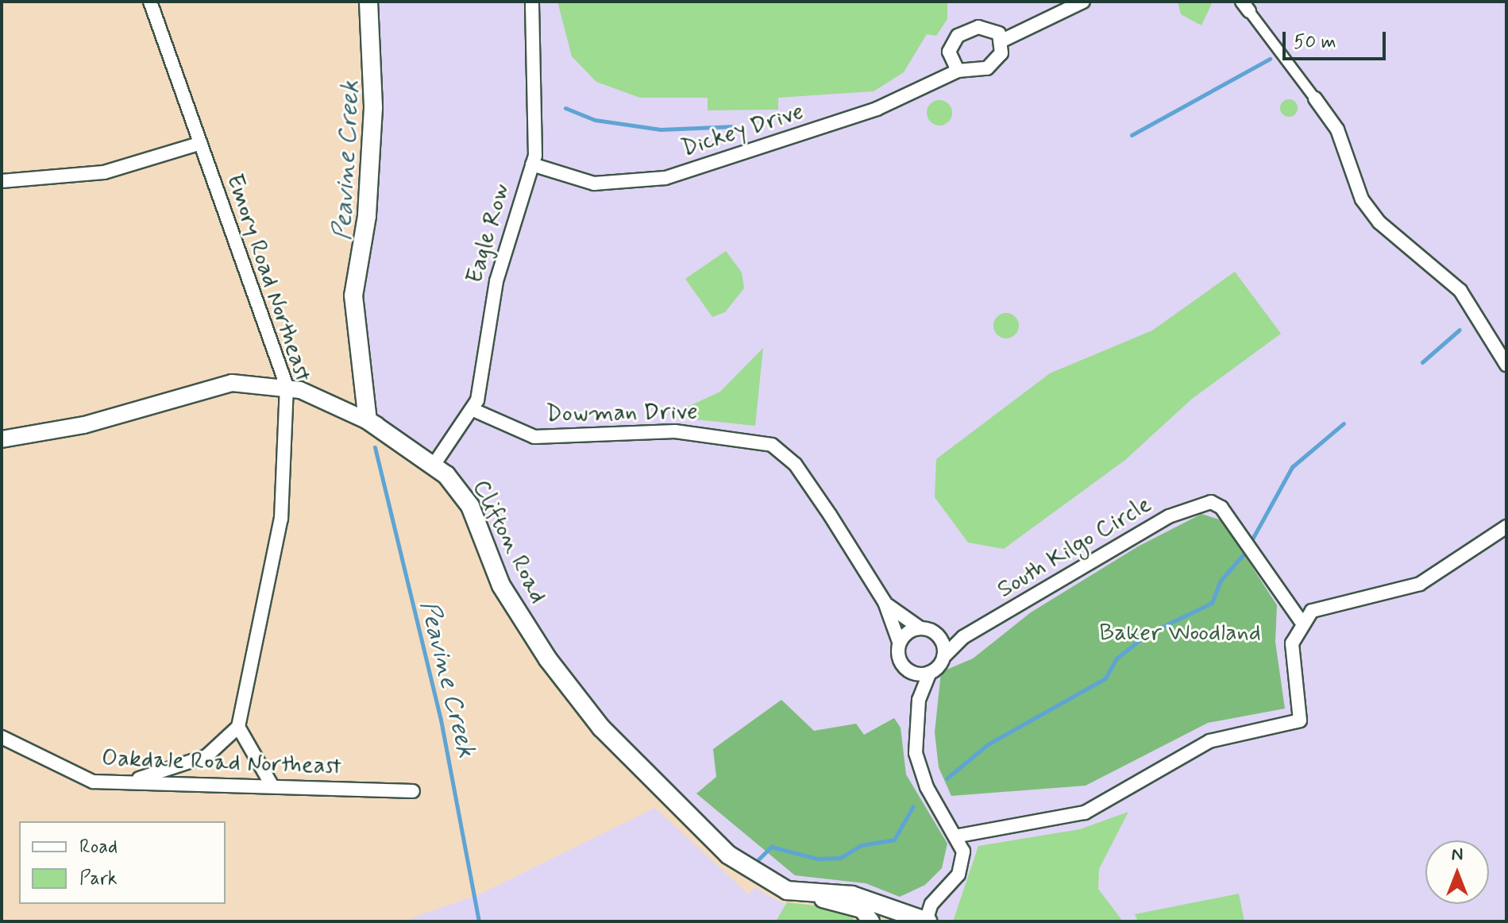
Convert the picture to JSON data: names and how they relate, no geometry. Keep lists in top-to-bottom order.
{
  "streets": {
    "main road": ["Clifton Road"],
    "street": [
      "Dickey Drive",
      "Eagle Row",
      "Emory Road Northeast",
      "Dowman Drive",
      "South Kilgo Circle",
      "Oakdale Road Northeast"
    ]
  },
  "crossings": [
    ["Dickey Drive", "Eagle Row"],
    ["Eagle Row", "Dowman Drive"],
    ["Eagle Row", "Clifton Road"],
    ["Dowman Drive", "South Kilgo Circle"]
  ],
  "water": ["Peavine Creek"],
  "parks": ["Baker Woodland"],
  "legend": ["Road", "Park"],
  "scale_bar": "50 m",
  "north": "top"
}
